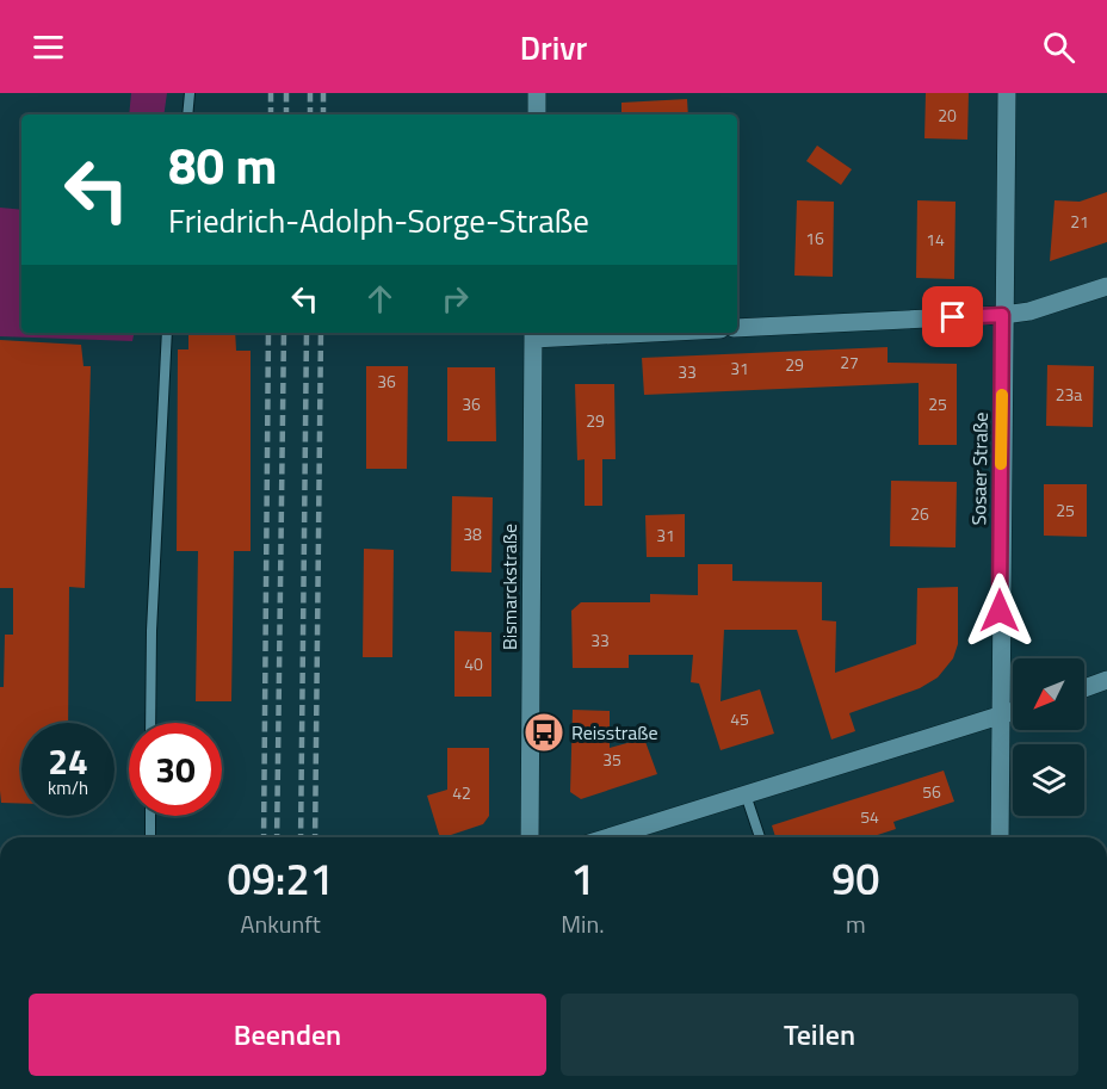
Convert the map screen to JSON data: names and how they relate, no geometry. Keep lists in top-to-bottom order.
{
  "streets": {
    "street": ["Sosaer Straße", "Bismarckstraße"]
  },
  "places": {
    "bus stop": ["Reisstraße"]
  },
  "house_numbers": [
    "20",
    "21",
    "16",
    "14",
    "27",
    "29",
    "31",
    "33",
    "36",
    "23a",
    "36",
    "25",
    "29",
    "25",
    "26",
    "38",
    "31",
    "33",
    "40",
    "45",
    "35",
    "56",
    "42",
    "54"
  ],
  "north": "bottom left",
  "page": {
    "header": "Drivr",
    "turn": ["80 m", "Friedrich-Adolph-Sorge-Straße"],
    "speed": "24 km/h",
    "limit": "30",
    "eta": [
      "09:21",
      "Ankunft",
      "1",
      "Min.",
      "90",
      "m"
    ],
    "buttons": ["Beenden", "Teilen"]
  }
}
